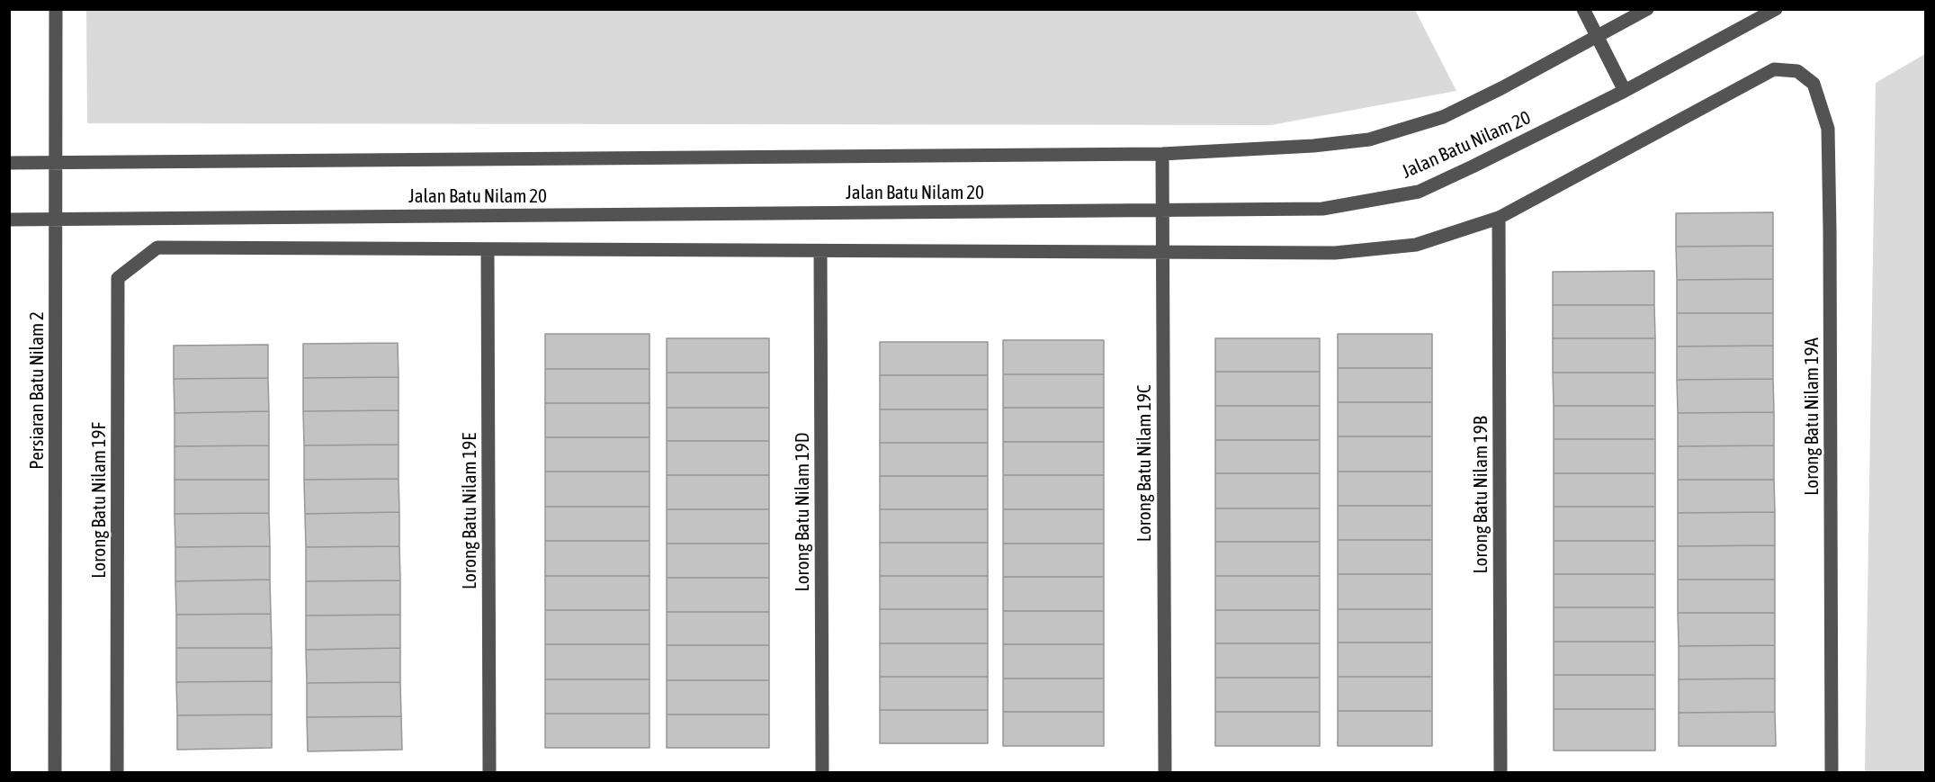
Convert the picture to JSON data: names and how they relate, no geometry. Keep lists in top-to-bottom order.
{
  "streets": {
    "street": [
      "Jalan Batu Nilam 20",
      "Persiaran Batu Nilam 2",
      "Lorong Batu Nilam 19A",
      "Lorong Batu Nilam 19C",
      "Lorong Batu Nilam 19B",
      "Lorong Batu Nilam 19F",
      "Lorong Batu Nilam 19E",
      "Lorong Batu Nilam 19D"
    ]
  },
  "crossings": [
    ["Jalan Batu Nilam 20", "Persiaran Batu Nilam 2"],
    ["Jalan Batu Nilam 20", "Lorong Batu Nilam 19C"],
    ["Lorong Batu Nilam 19A", "Lorong Batu Nilam 19B"],
    ["Lorong Batu Nilam 19F", "Lorong Batu Nilam 19E"]
  ]
}
